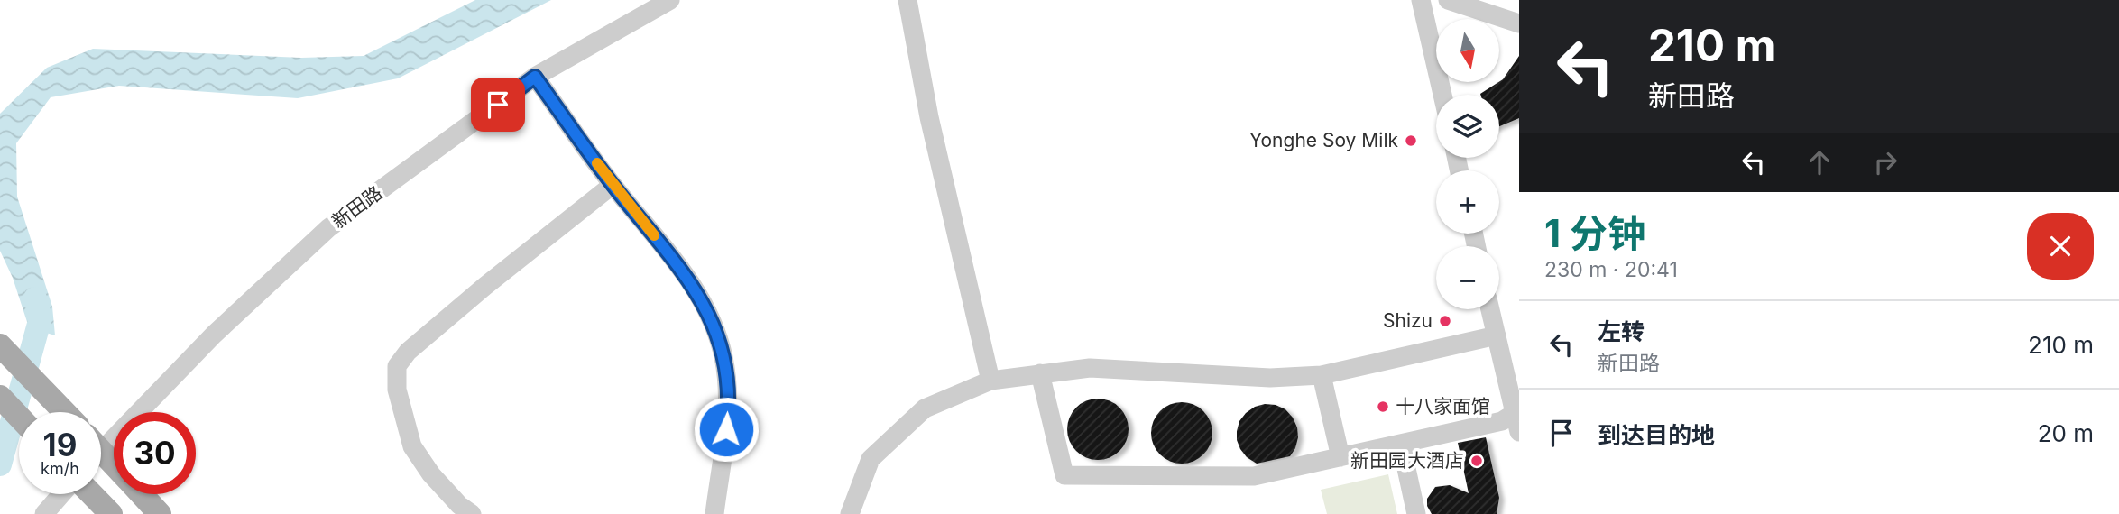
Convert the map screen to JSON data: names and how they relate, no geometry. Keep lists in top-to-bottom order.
{
  "streets": {
    "street": ["新田路"]
  },
  "places": [
    "Yonghe Soy Milk",
    "Shizu",
    "十八家面馆",
    "新田园大酒店"
  ],
  "north": "bottom",
  "page": {
    "turn": ["210 m", "新田路"],
    "map_buttons": ["+", "−"],
    "heading": ["1 分钟", "230 m · 20:41"],
    "list": [
      {
        "name": "左转",
        "note": "新田路",
        "value": "210 m"
      },
      {
        "name": "到达目的地",
        "value": "20 m"
      }
    ],
    "speed": "19 km/h",
    "limit": "30"
  }
}
